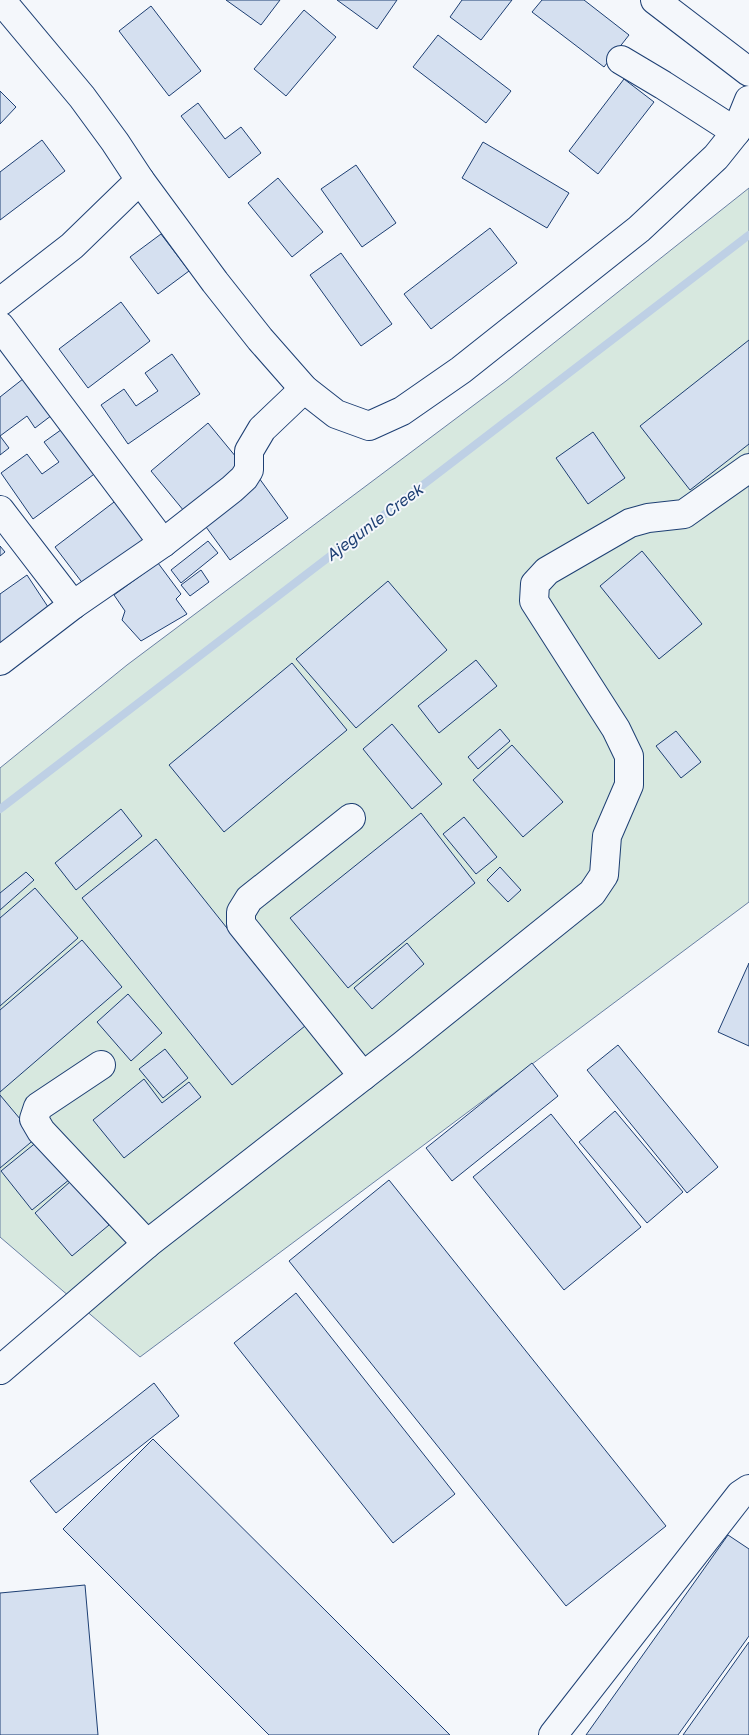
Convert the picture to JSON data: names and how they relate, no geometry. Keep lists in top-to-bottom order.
{
  "water": ["Ajegunle Creek"]
}
